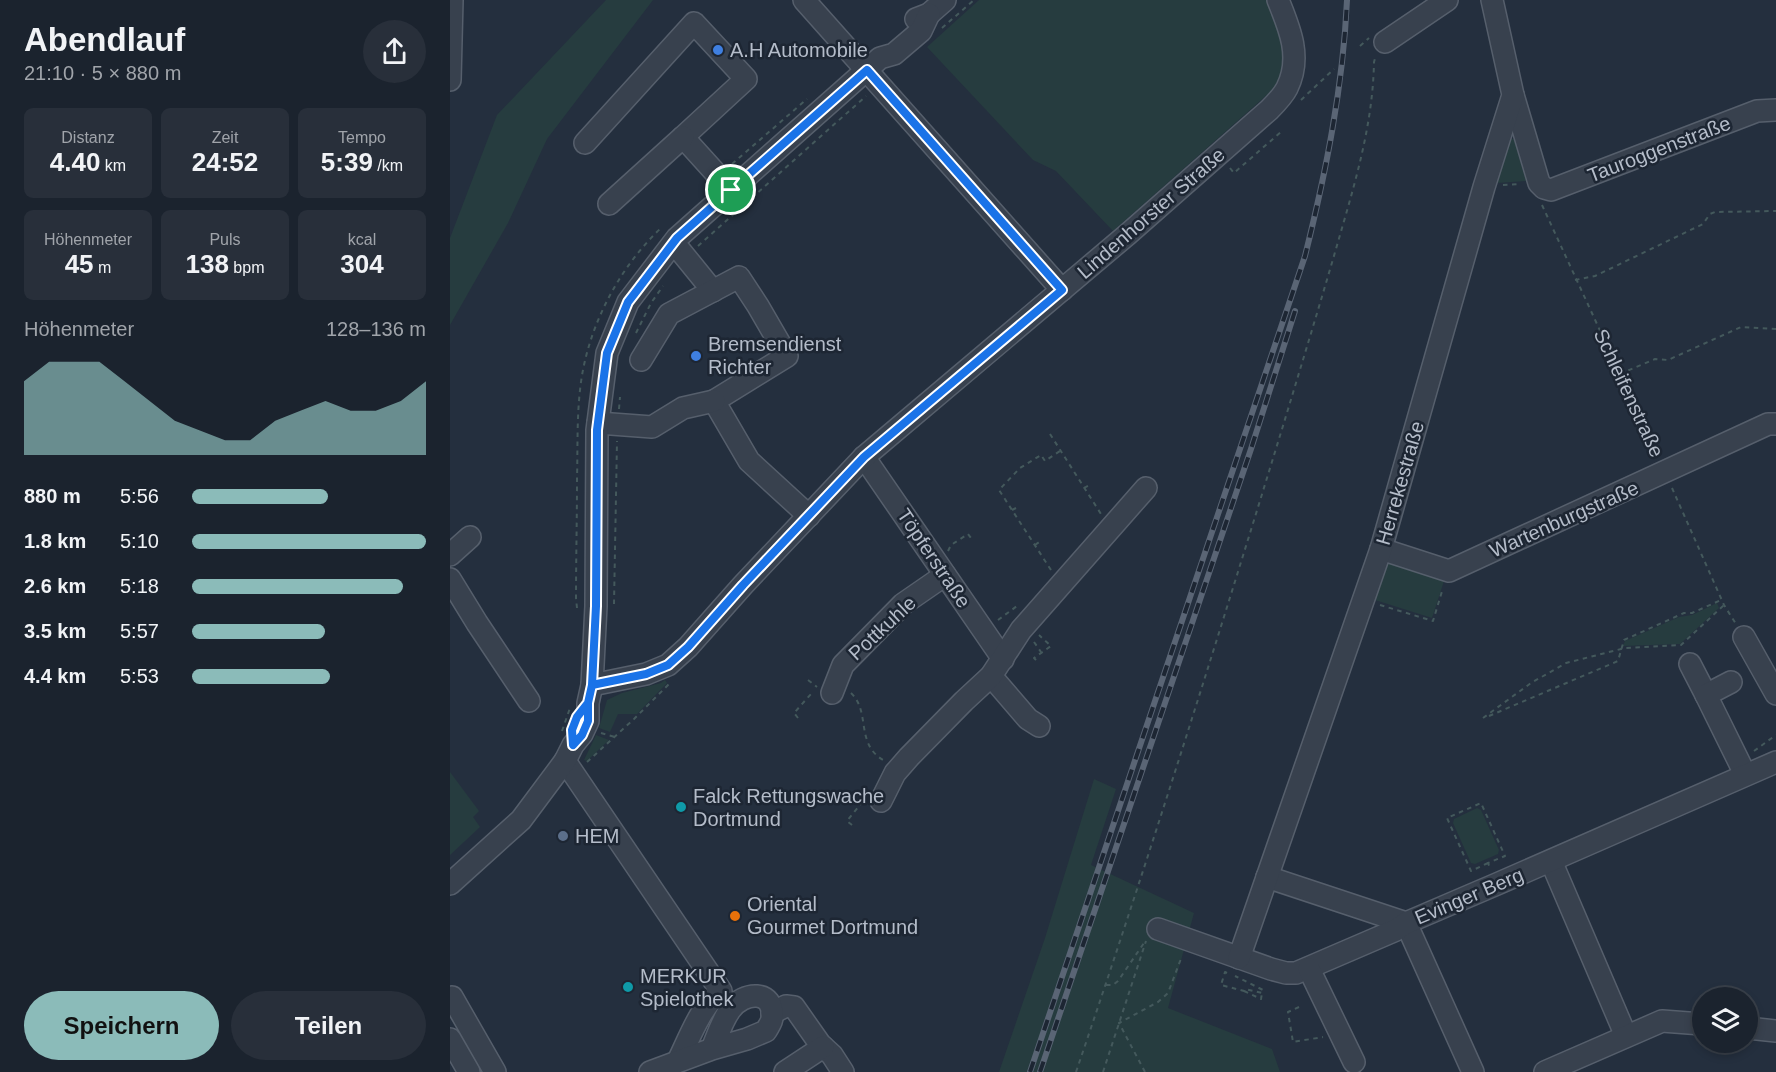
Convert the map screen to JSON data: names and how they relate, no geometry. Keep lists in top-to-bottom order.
{
  "streets": {
    "street": [
      "Tauroggenstraße",
      "Lindenhorster Straße",
      "Herrekestraße",
      "Wartenburgstraße",
      "Töpferstraße",
      "Pottkuhle",
      "Evinger Berg"
    ],
    "path": ["Schleifenstraße"]
  },
  "crossings": [
    ["Tauroggenstraße", "Schleifenstraße"],
    ["Lindenhorster Straße", "Töpferstraße"],
    ["Schleifenstraße", "Wartenburgstraße"],
    ["Herrekestraße", "Evinger Berg"],
    ["Töpferstraße", "Pottkuhle"]
  ],
  "places": [
    "A.H Automobile",
    "Bremsendienst Richter",
    "Falck Rettungswache Dortmund",
    "HEM",
    "Oriental Gourmet Dortmund",
    "MERKUR Spielothek"
  ],
  "page": {
    "heading": ["Abendlauf", "21:10 · 5 × 880 m"],
    "stats": [
      ["Distanz", "4.40 km"],
      ["Zeit", "24:52"],
      ["Tempo", "5:39 /km"],
      ["Höhenmeter", "45 m"],
      ["Puls", "138 bpm"],
      ["kcal", "304"]
    ],
    "chart": ["Höhenmeter", "128–136 m"],
    "list": [
      {
        "name": "880 m",
        "note": "5:56"
      },
      {
        "name": "1.8 km",
        "note": "5:10"
      },
      {
        "name": "2.6 km",
        "note": "5:18"
      },
      {
        "name": "3.5 km",
        "note": "5:57"
      },
      {
        "name": "4.4 km",
        "note": "5:53"
      }
    ],
    "buttons": ["Speichern", "Teilen"]
  }
}
